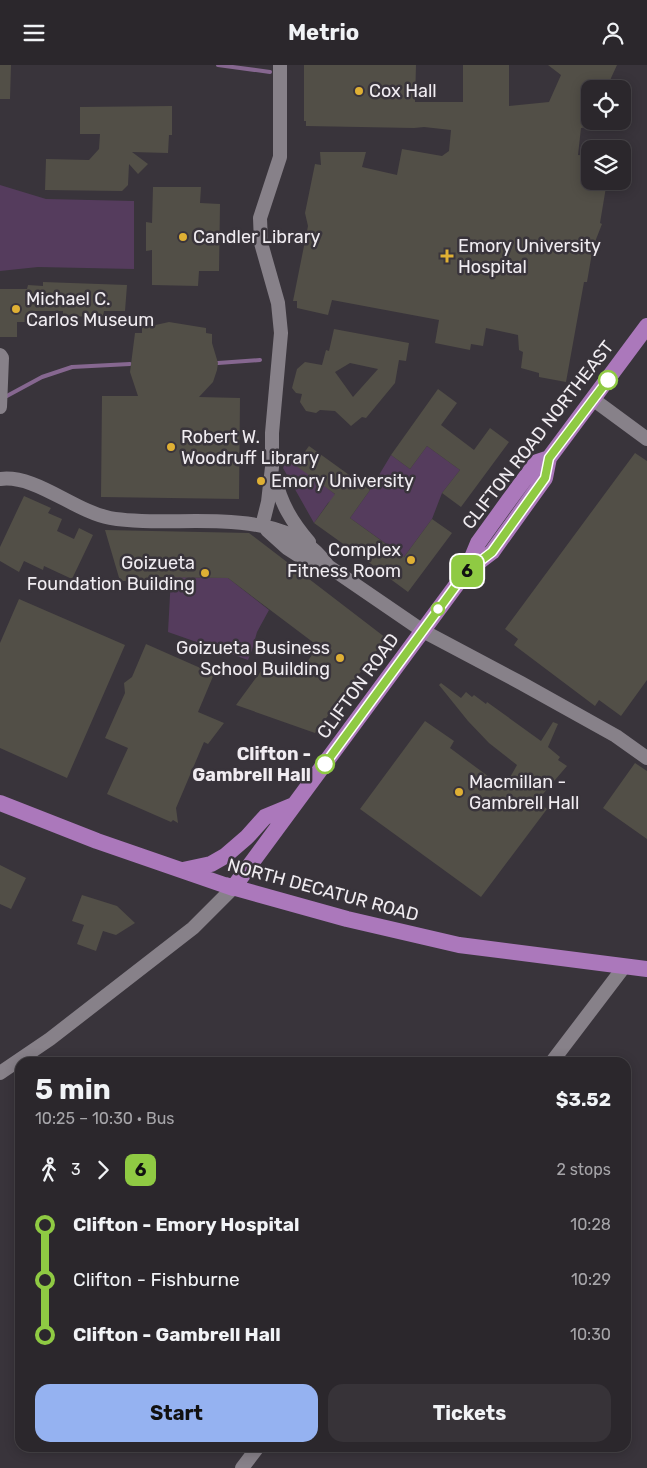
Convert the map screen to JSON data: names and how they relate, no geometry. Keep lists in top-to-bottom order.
{
  "streets": {
    "main road": ["CLIFTON ROAD NORTHEAST", "CLIFTON ROAD", "NORTH DECATUR ROAD"]
  },
  "crossings": [
    ["CLIFTON ROAD NORTHEAST", "CLIFTON ROAD"],
    ["CLIFTON ROAD", "NORTH DECATUR ROAD"]
  ],
  "places": {
    "other": [
      "Cox Hall",
      "Candler Library",
      "Michael C. Carlos Museum",
      "Robert W. Woodruff Library",
      "Emory University",
      "Complex Fitness Room",
      "Goizueta Foundation Building",
      "Goizueta Business School Building",
      "Clifton - Gambrell Hall",
      "Macmillan - Gambrell Hall"
    ],
    "health": ["Emory University Hospital"]
  },
  "lines": ["bus line 6"],
  "page": {
    "header": "Metrio",
    "on_map": "6",
    "heading": ["5 min", "10:25 – 10:30 · Bus", "$3.52"],
    "legs": ["3", "6", "2 stops"],
    "list": [
      {
        "name": "Clifton - Emory Hospital",
        "value": "10:28"
      },
      {
        "name": "Clifton - Fishburne",
        "value": "10:29"
      },
      {
        "name": "Clifton - Gambrell Hall",
        "value": "10:30"
      }
    ],
    "buttons": ["Start", "Tickets"]
  }
}
